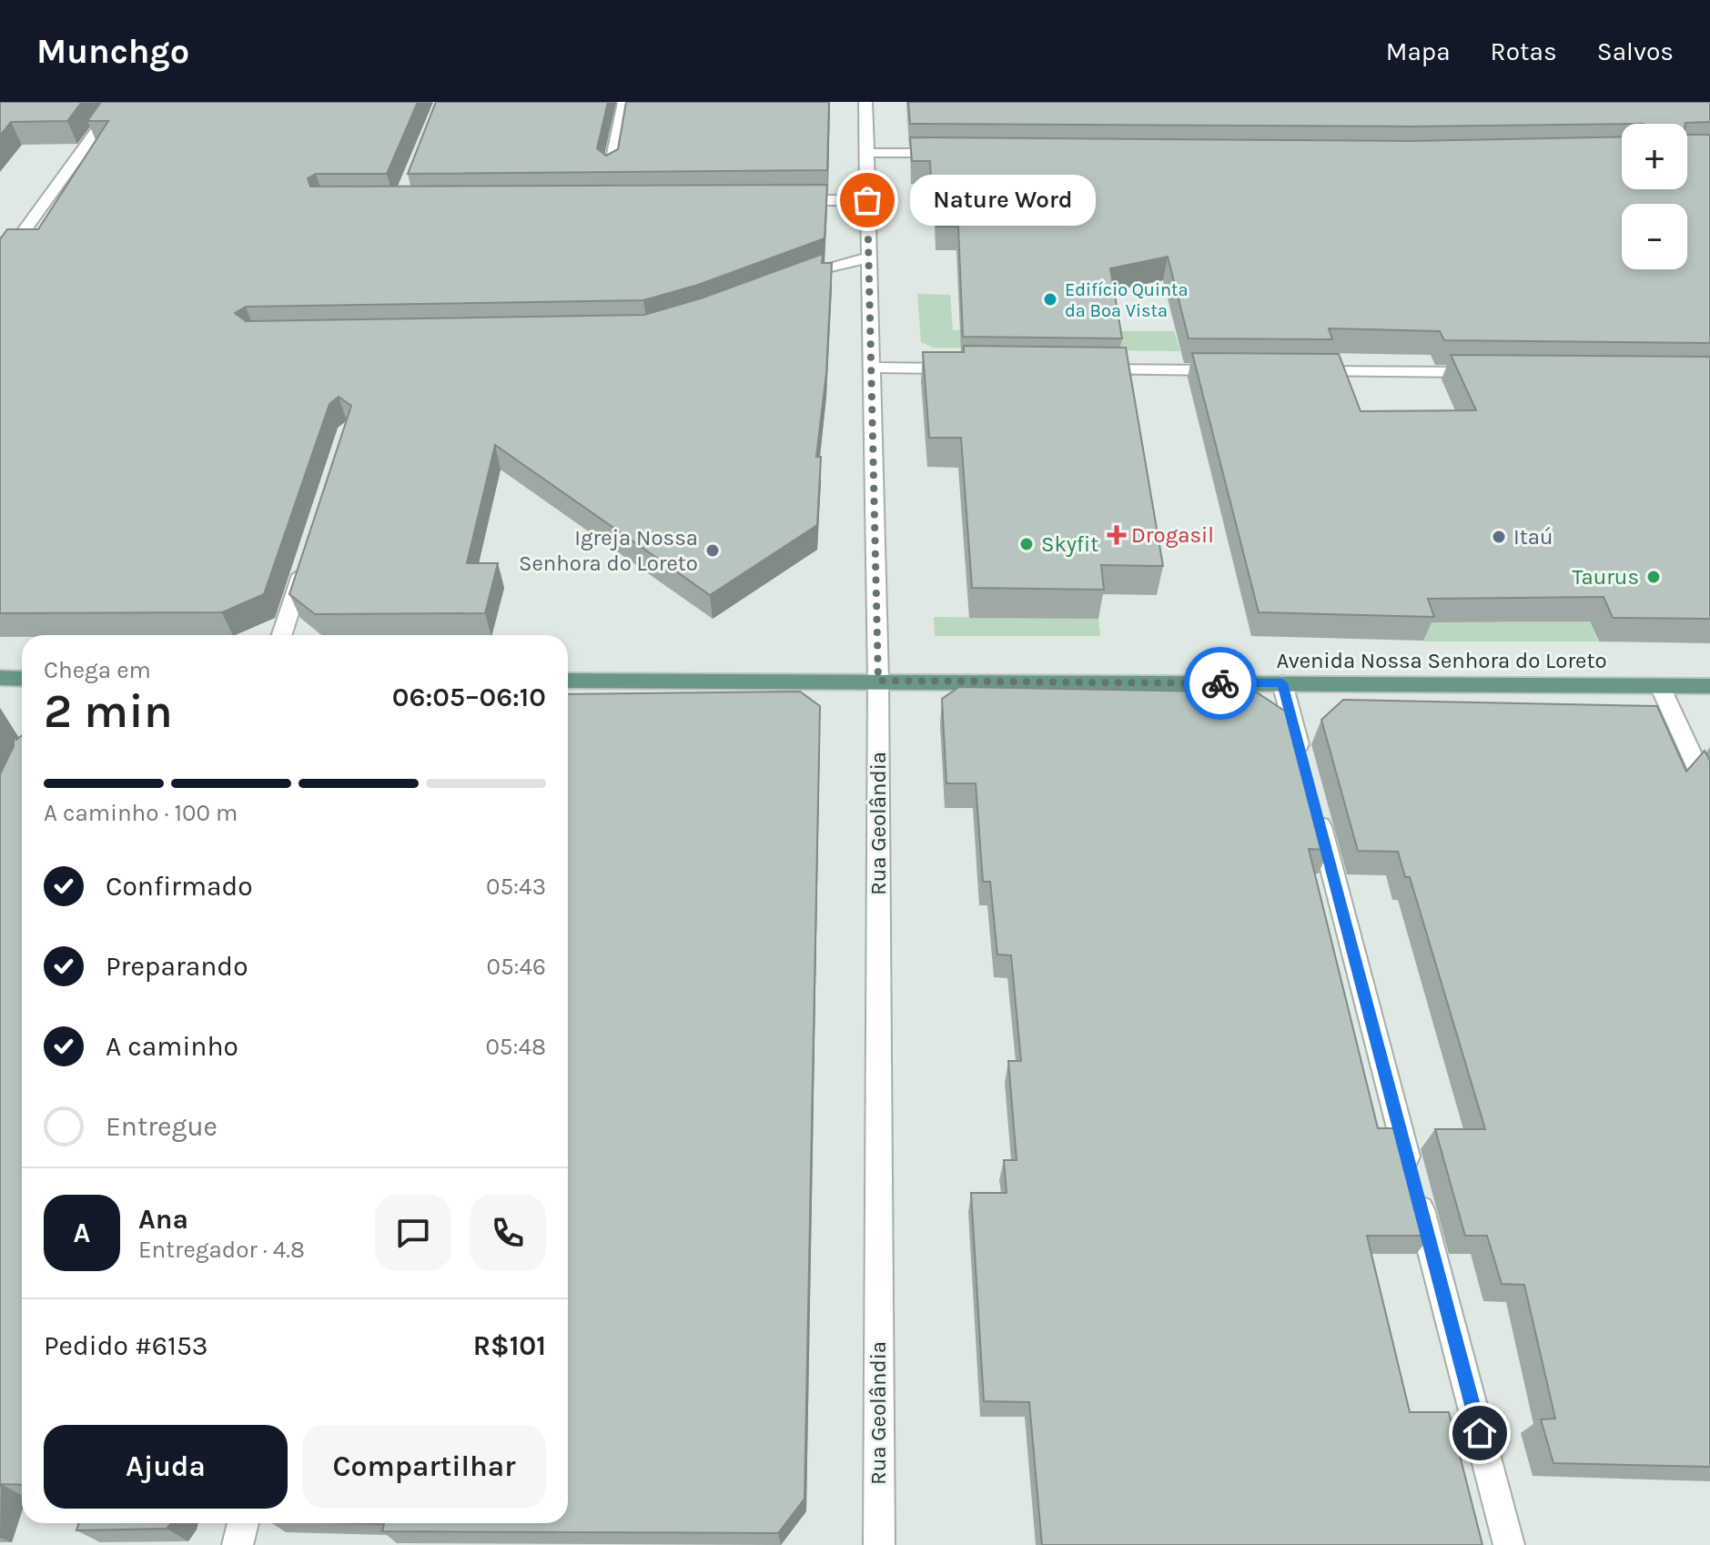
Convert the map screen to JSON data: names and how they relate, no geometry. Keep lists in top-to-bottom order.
{
  "streets": {
    "main road": ["Avenida Nossa Senhora do Loreto"],
    "street": ["Rua Geolândia"]
  },
  "crossings": [
    ["Avenida Nossa Senhora do Loreto", "Rua Geolândia"]
  ],
  "places": {
    "other": [
      "Nature Word",
      "Edifício Quinta da Boa Vista",
      "Itaú",
      "Skyfit",
      "Igreja Nossa Senhora do Loreto",
      "Taurus"
    ],
    "health": ["Drogasil"]
  },
  "page": {
    "header": "Munchgo",
    "nav": ["Mapa", "Rotas", "Salvos"],
    "map_buttons": ["+", "−"],
    "bubble": "Nature Word",
    "heading": ["2 min", "Chega em", "06:05–06:10"],
    "panel": [
      "Ana",
      "Entregador · 4.8",
      "Pedido #6153",
      "R$101"
    ],
    "bar": "A caminho · 100 m",
    "list": [
      ["Confirmado", "05:43"],
      ["Preparando", "05:46"],
      ["A caminho", "05:48"],
      "Entregue"
    ],
    "round": "A",
    "buttons": ["Ajuda", "Compartilhar"]
  }
}
